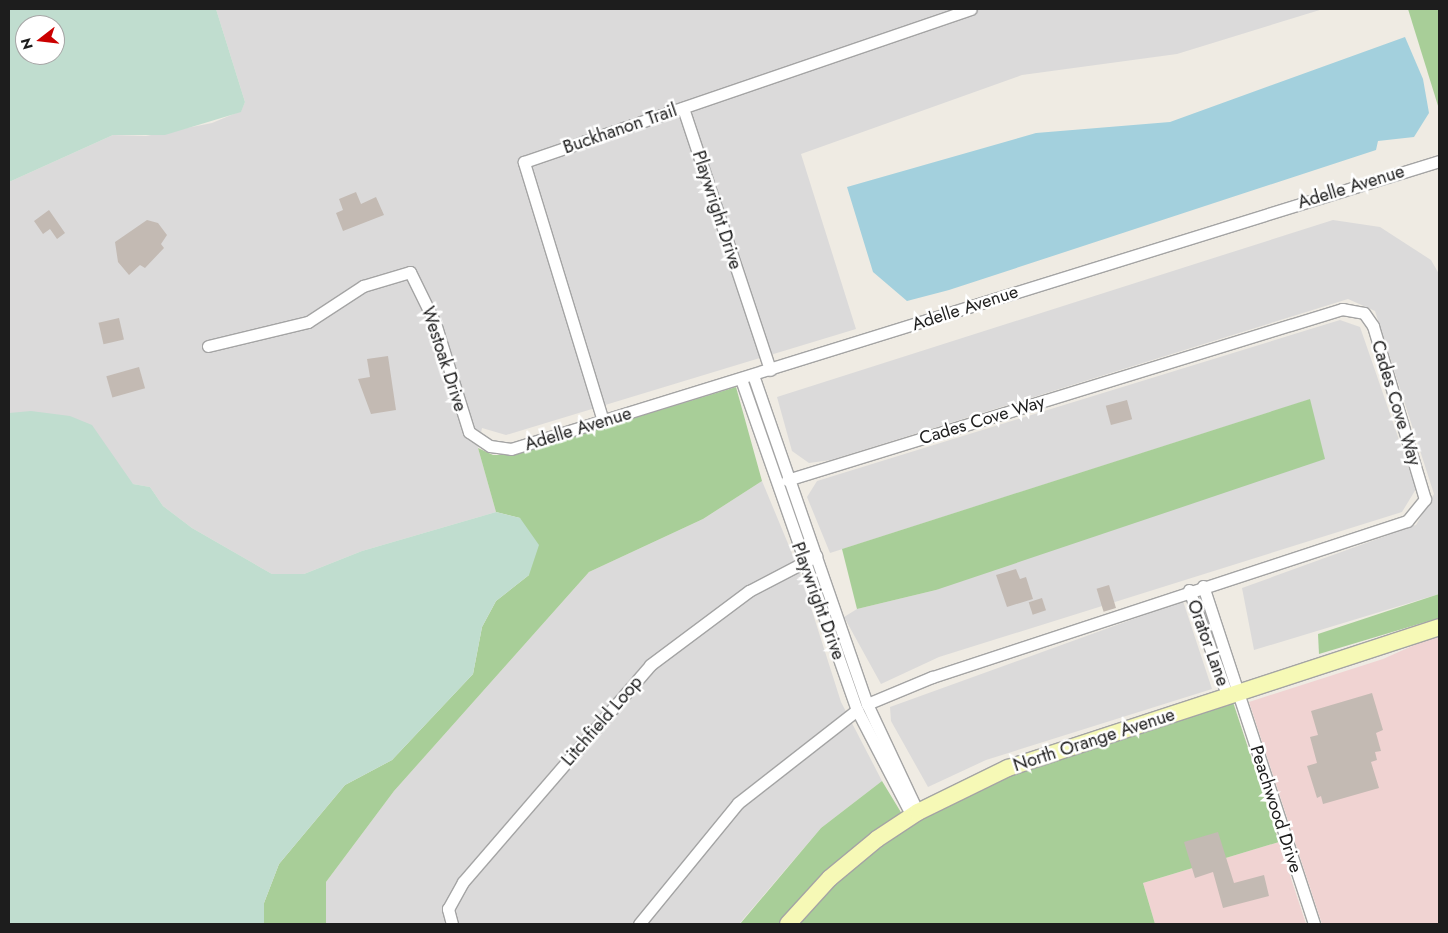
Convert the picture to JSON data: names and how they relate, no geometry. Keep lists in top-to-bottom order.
{
  "streets": {
    "street": [
      "Buckhanon Trail",
      "Adelle Avenue",
      "Playwright Drive",
      "Westoak Drive",
      "Cades Cove Way",
      "Orator Lane",
      "Litchfield Loop",
      "North Orange Avenue",
      "Peachwood Drive"
    ]
  },
  "crossings": [
    ["Buckhanon Trail", "Adelle Avenue"],
    ["Buckhanon Trail", "Playwright Drive"],
    ["Adelle Avenue", "Playwright Drive"],
    ["Adelle Avenue", "Westoak Drive"],
    ["Playwright Drive", "Cades Cove Way"],
    ["Playwright Drive", "Litchfield Loop"],
    ["Playwright Drive", "North Orange Avenue"],
    ["Cades Cove Way", "Orator Lane"],
    ["Orator Lane", "North Orange Avenue"],
    ["Orator Lane", "Peachwood Drive"],
    ["North Orange Avenue", "Peachwood Drive"]
  ],
  "north": "left"
}
